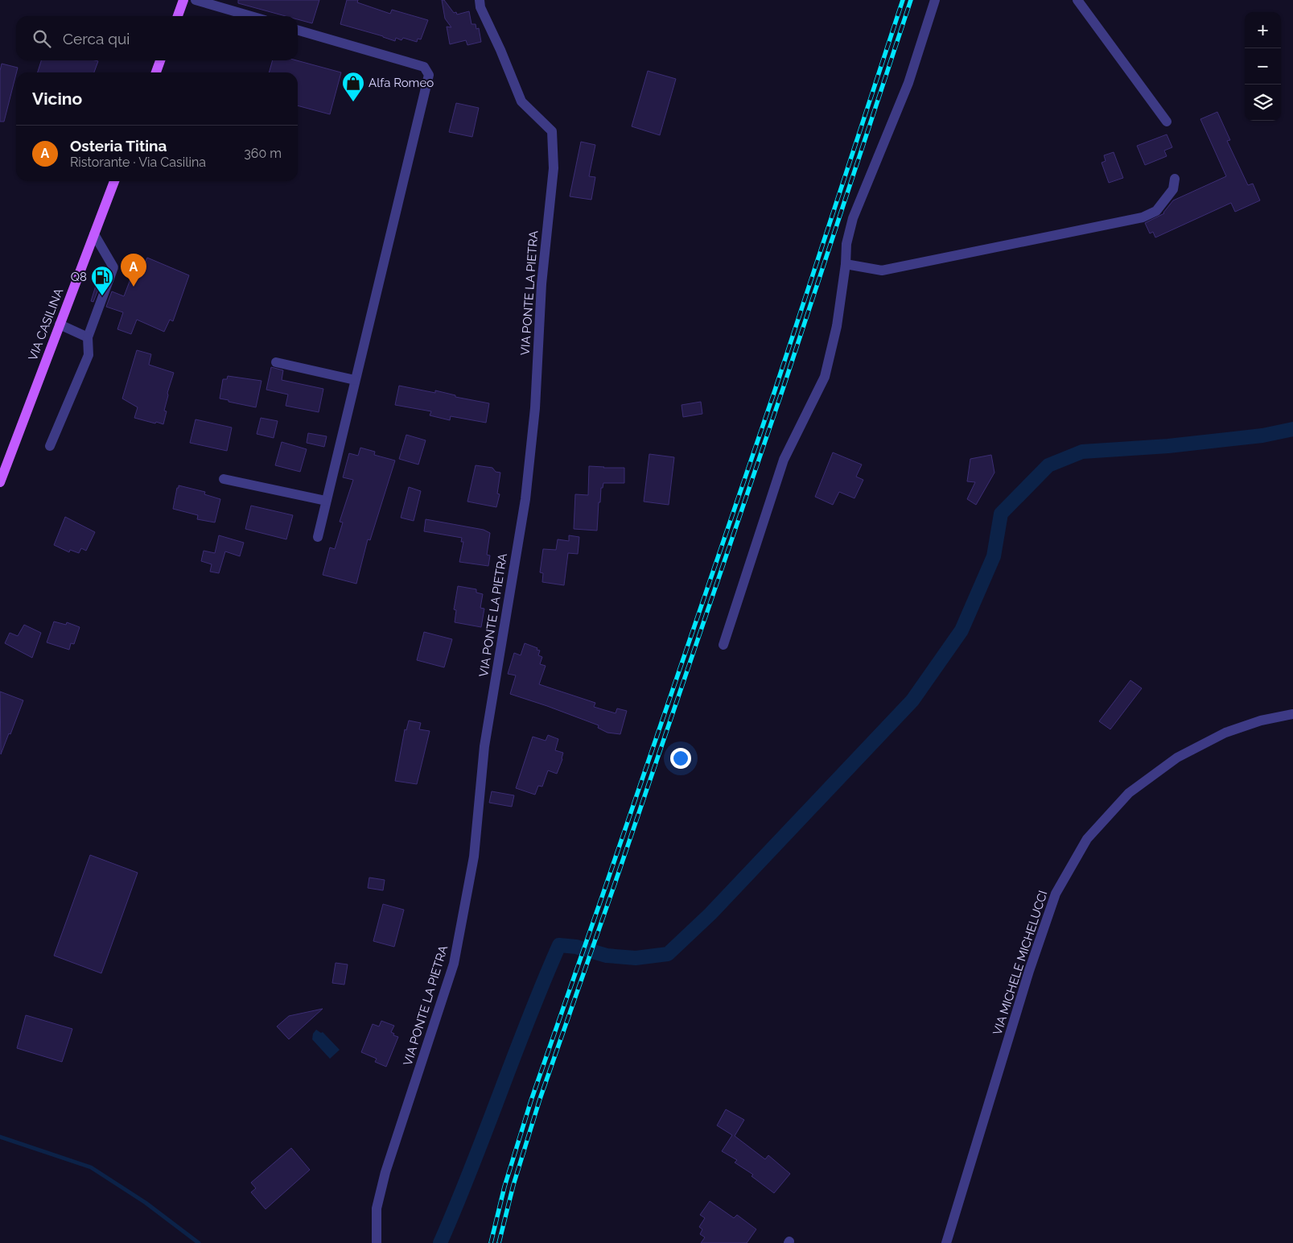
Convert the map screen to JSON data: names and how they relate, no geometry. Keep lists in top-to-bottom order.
{
  "streets": {
    "main road": ["VIA CASILINA"],
    "street": ["VIA PONTE LA PIETRA", "VIA MICHELE MICHELUCCI"]
  },
  "places": {
    "shop": ["Alfa Romeo"],
    "fuel station": ["Q8"]
  },
  "page": {
    "map_buttons": ["+", "−"],
    "search": "Cerca qui",
    "heading": "Vicino",
    "list": [
      {
        "mark": "A",
        "name": "Osteria Titina",
        "note": "Ristorante · Via Casilina",
        "value": "360 m"
      }
    ],
    "pins": "A"
  }
}
